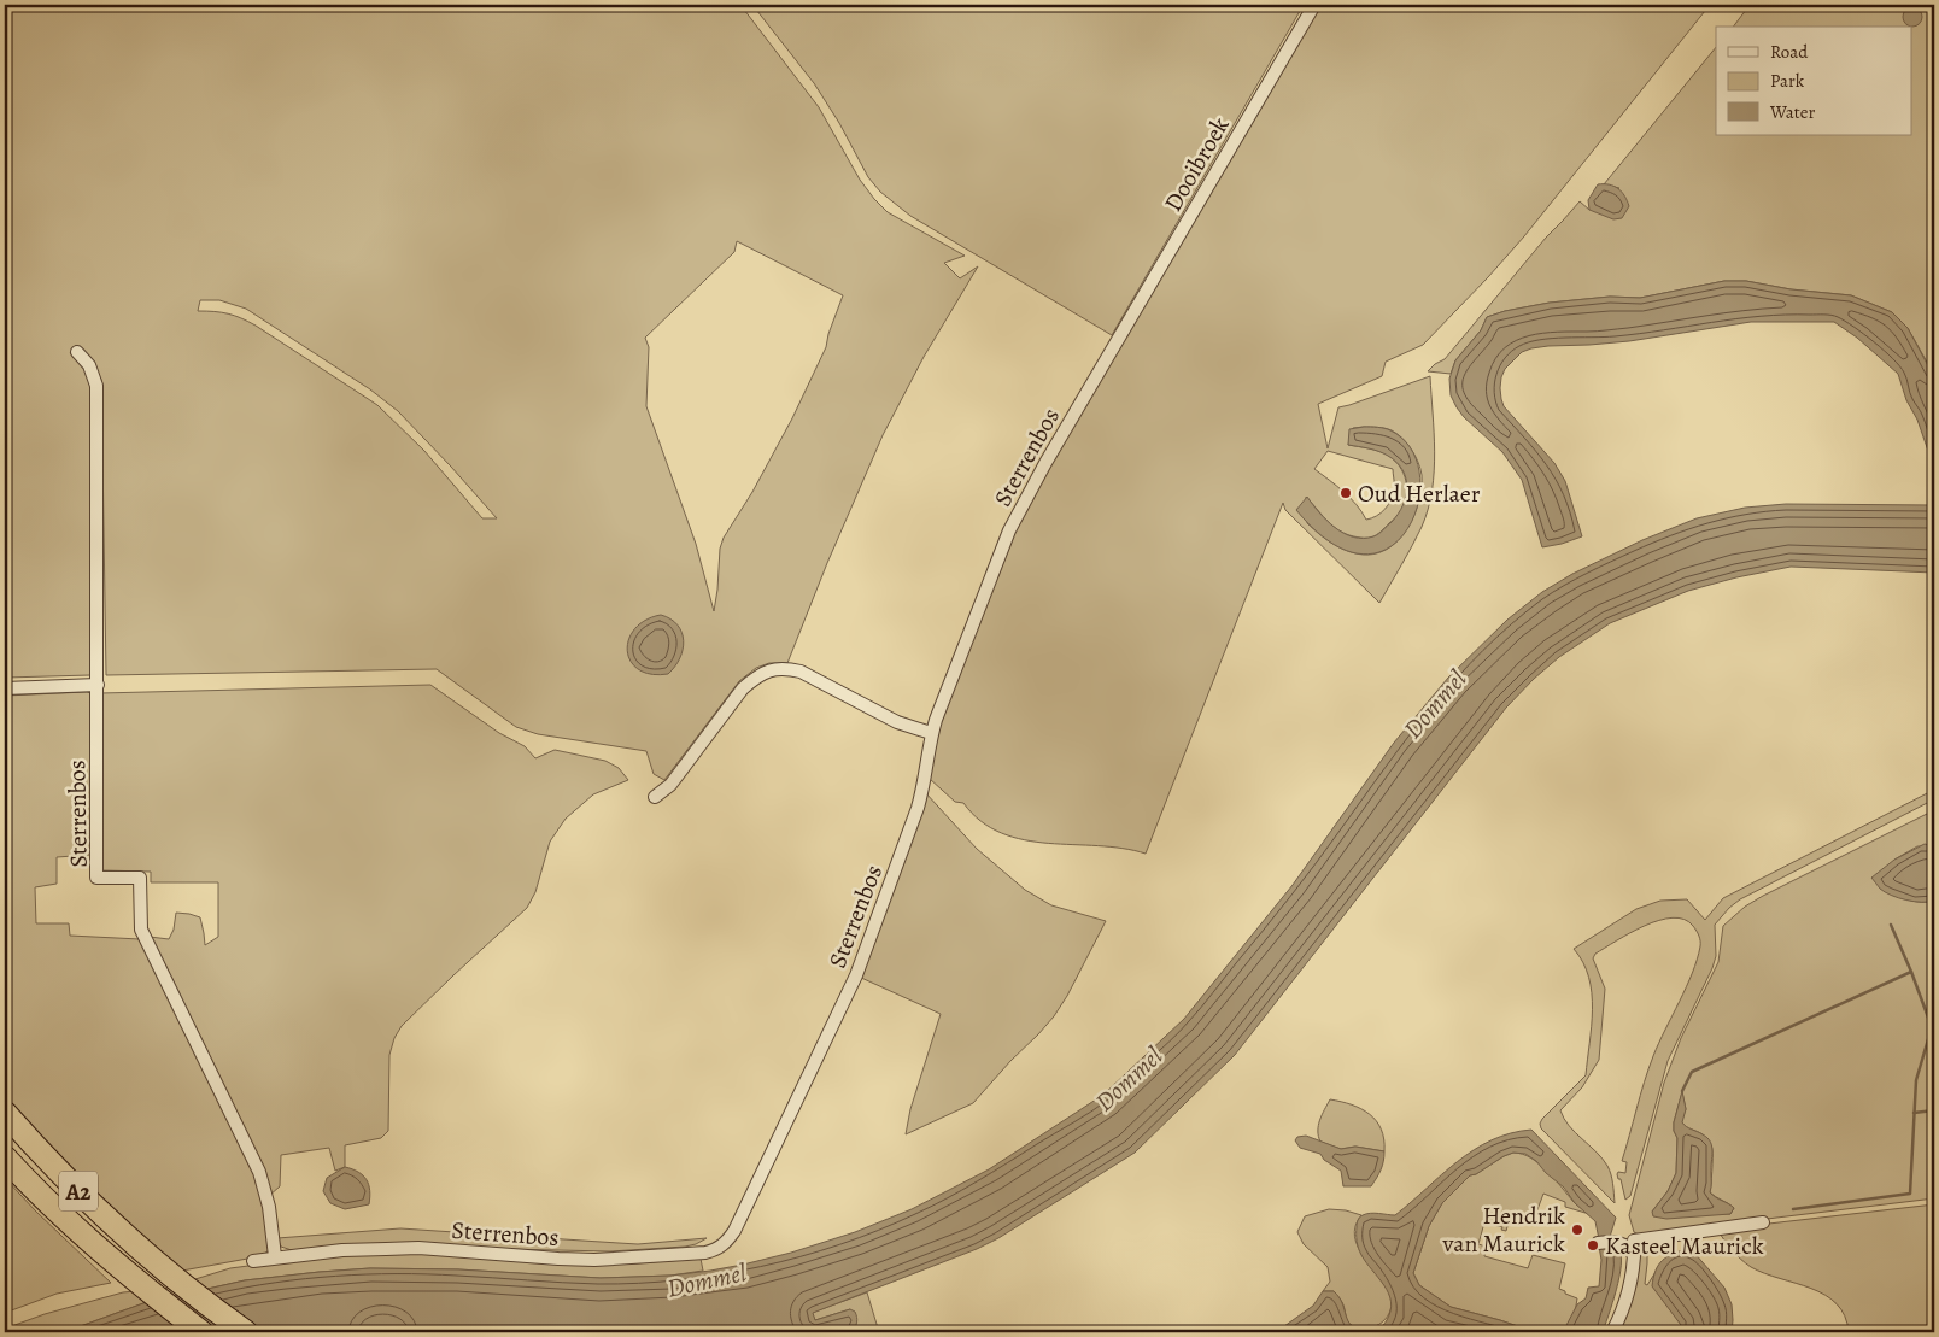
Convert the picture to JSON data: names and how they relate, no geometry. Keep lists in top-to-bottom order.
{
  "streets": {
    "highway": ["A2"],
    "street": ["Dooibroek", "Sterrenbos"]
  },
  "crossings": [
    ["Dooibroek", "Sterrenbos"]
  ],
  "water": ["Dommel"],
  "places": ["Oud Herlaer", "Hendrik van Maurick", "Kasteel Maurick"],
  "legend": ["Road", "Park", "Water"]
}
